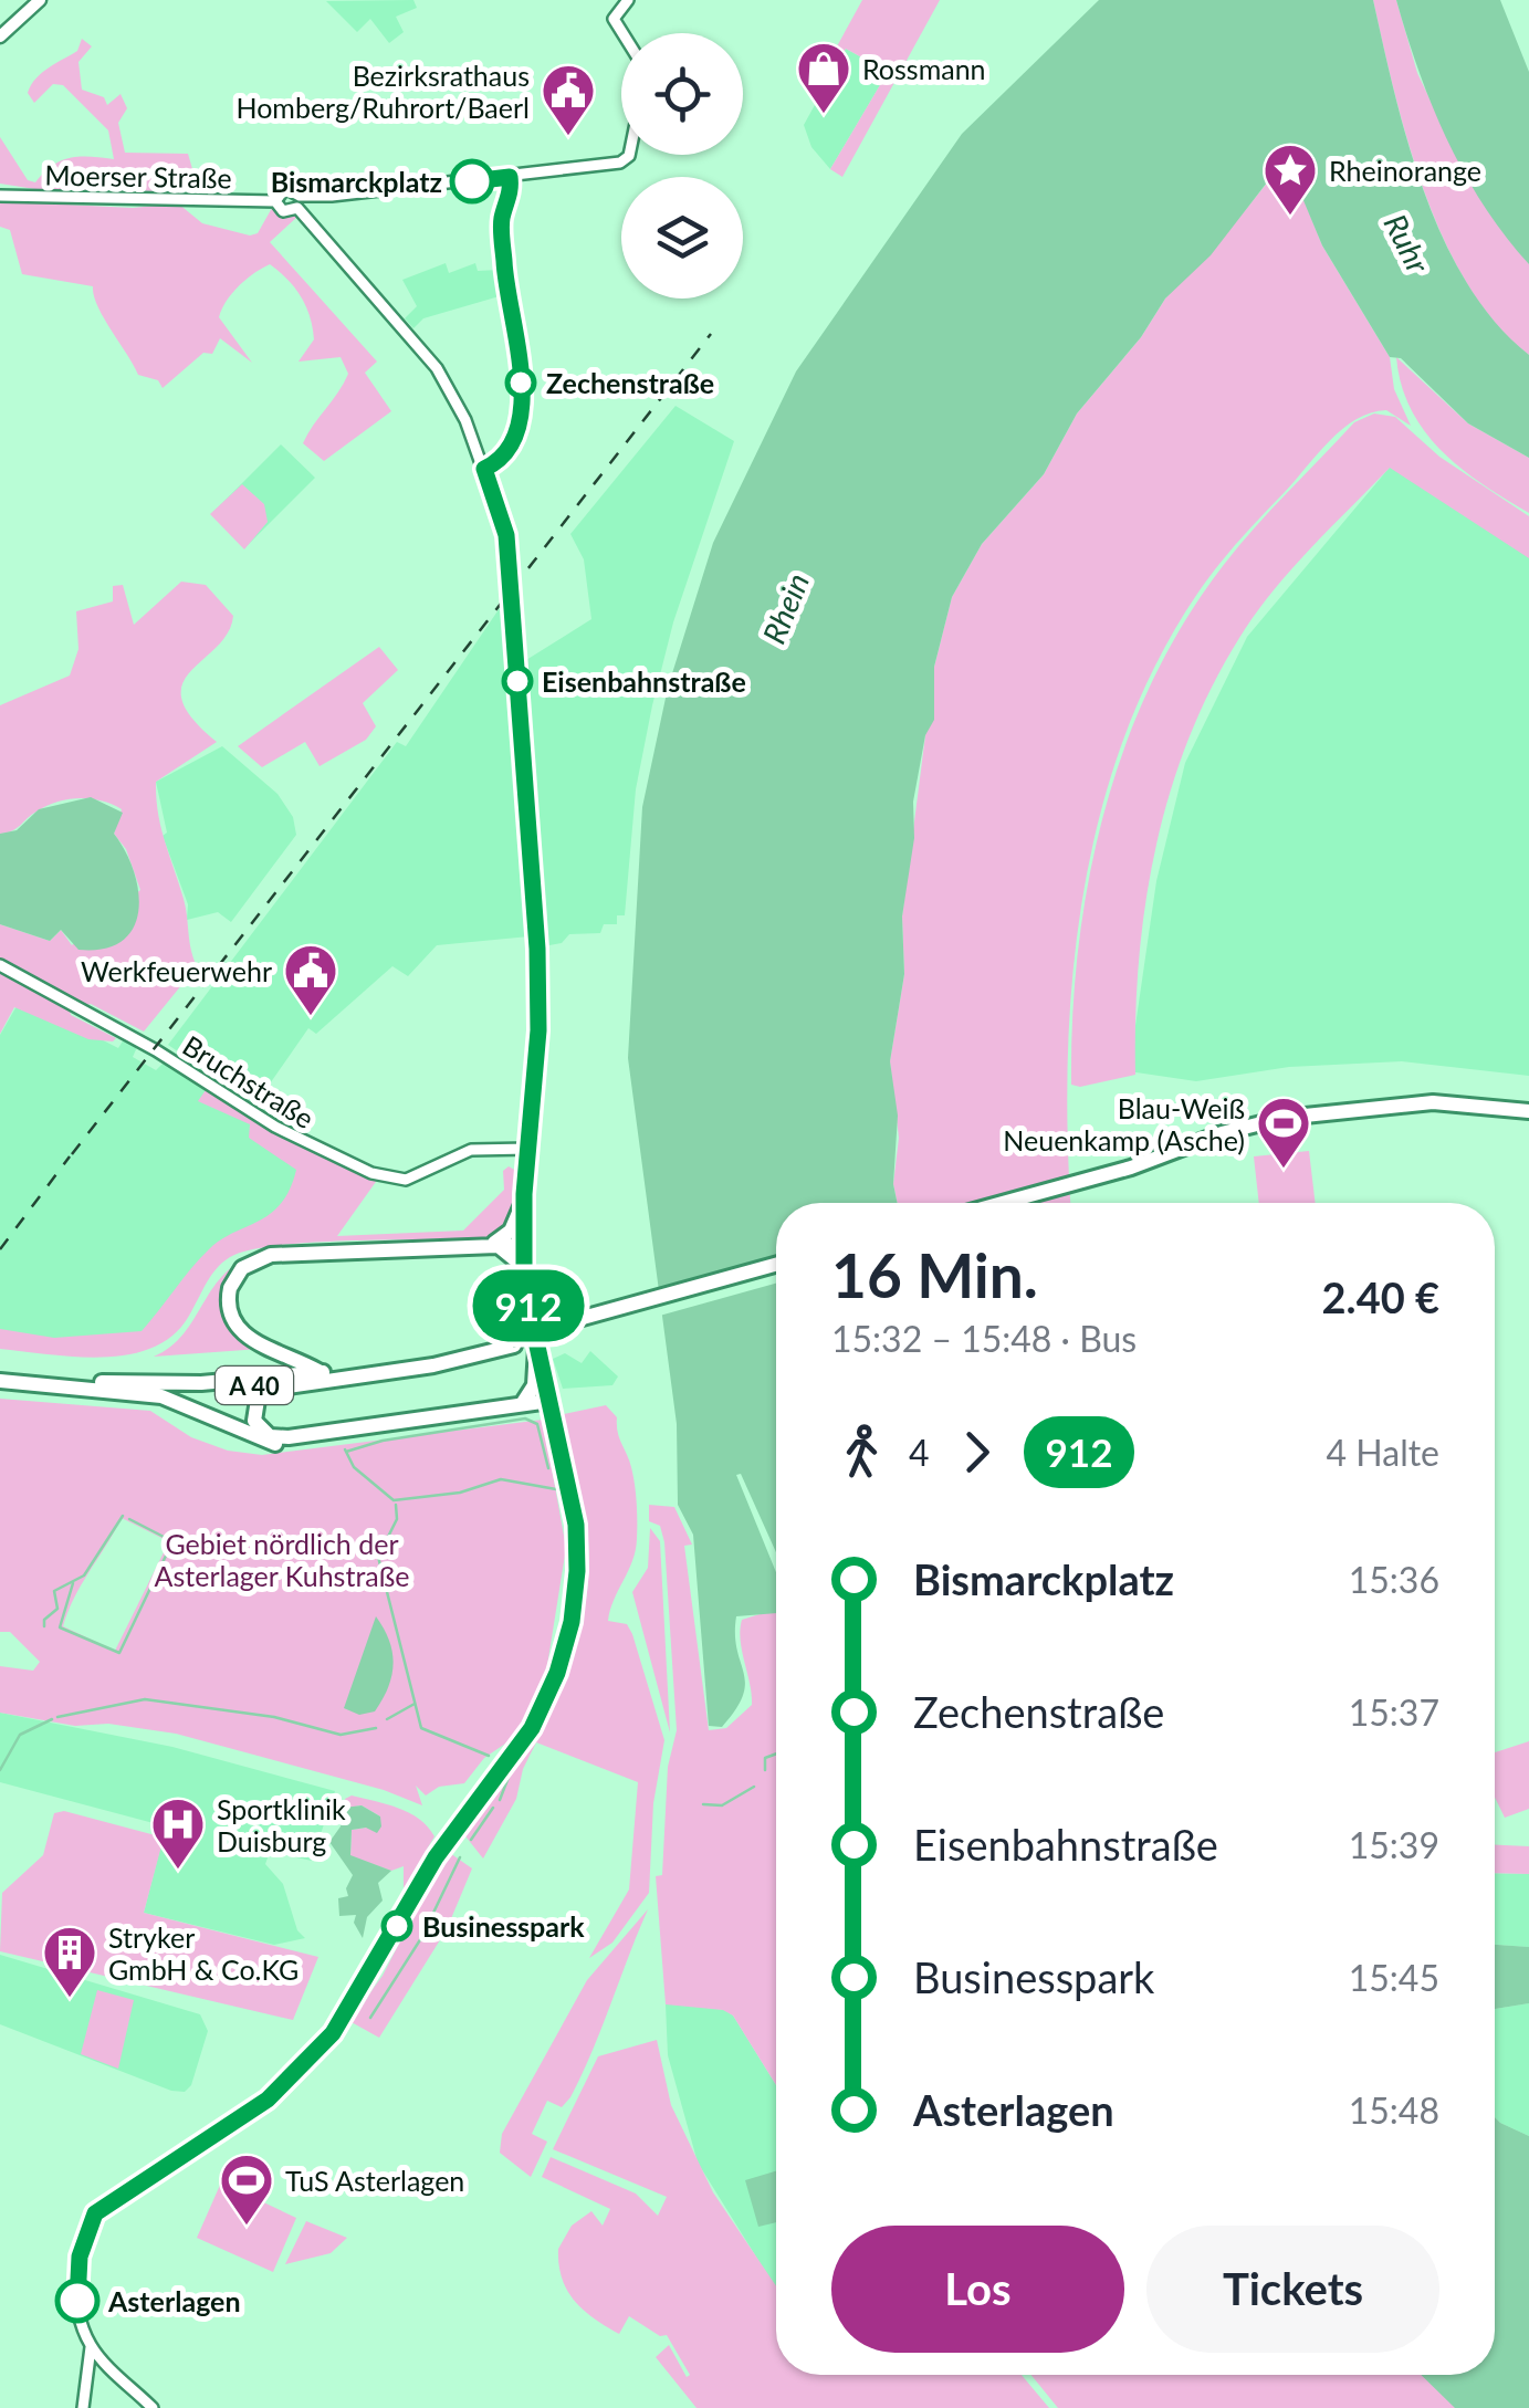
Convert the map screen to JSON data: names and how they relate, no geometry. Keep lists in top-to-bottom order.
{
  "streets": {
    "highway": ["A 40"],
    "main road": ["Moerser Straße", "Bruchstraße"]
  },
  "water": ["Ruhr", "Rhein"],
  "parks": ["Gebiet nördlich der Asterlager Kuhstraße"],
  "places": {
    "shop": ["Rossmann"],
    "public building": ["Bezirksrathaus Homberg/Ruhrort/Baerl", "Werkfeuerwehr"],
    "other": [
      "Bismarckplatz",
      "Zechenstraße",
      "Eisenbahnstraße",
      "Businesspark",
      "Asterlagen"
    ],
    "place": ["Rheinorange"],
    "sports": ["Blau-Weiß Neuenkamp (Asche)", "TuS Asterlagen"],
    "hospital": ["Sportklinik Duisburg"],
    "building": ["Stryker GmbH & Co.KG"]
  },
  "lines": ["bus line 912"],
  "page": {
    "on_map": "912",
    "heading": ["16 Min.", "15:32 – 15:48 · Bus", "2.40 €"],
    "legs": ["4", "912", "4 Halte"],
    "list": [
      {
        "name": "Bismarckplatz",
        "value": "15:36"
      },
      {
        "name": "Zechenstraße",
        "value": "15:37"
      },
      {
        "name": "Eisenbahnstraße",
        "value": "15:39"
      },
      {
        "name": "Businesspark",
        "value": "15:45"
      },
      {
        "name": "Asterlagen",
        "value": "15:48"
      }
    ],
    "buttons": ["Los", "Tickets"]
  }
}
